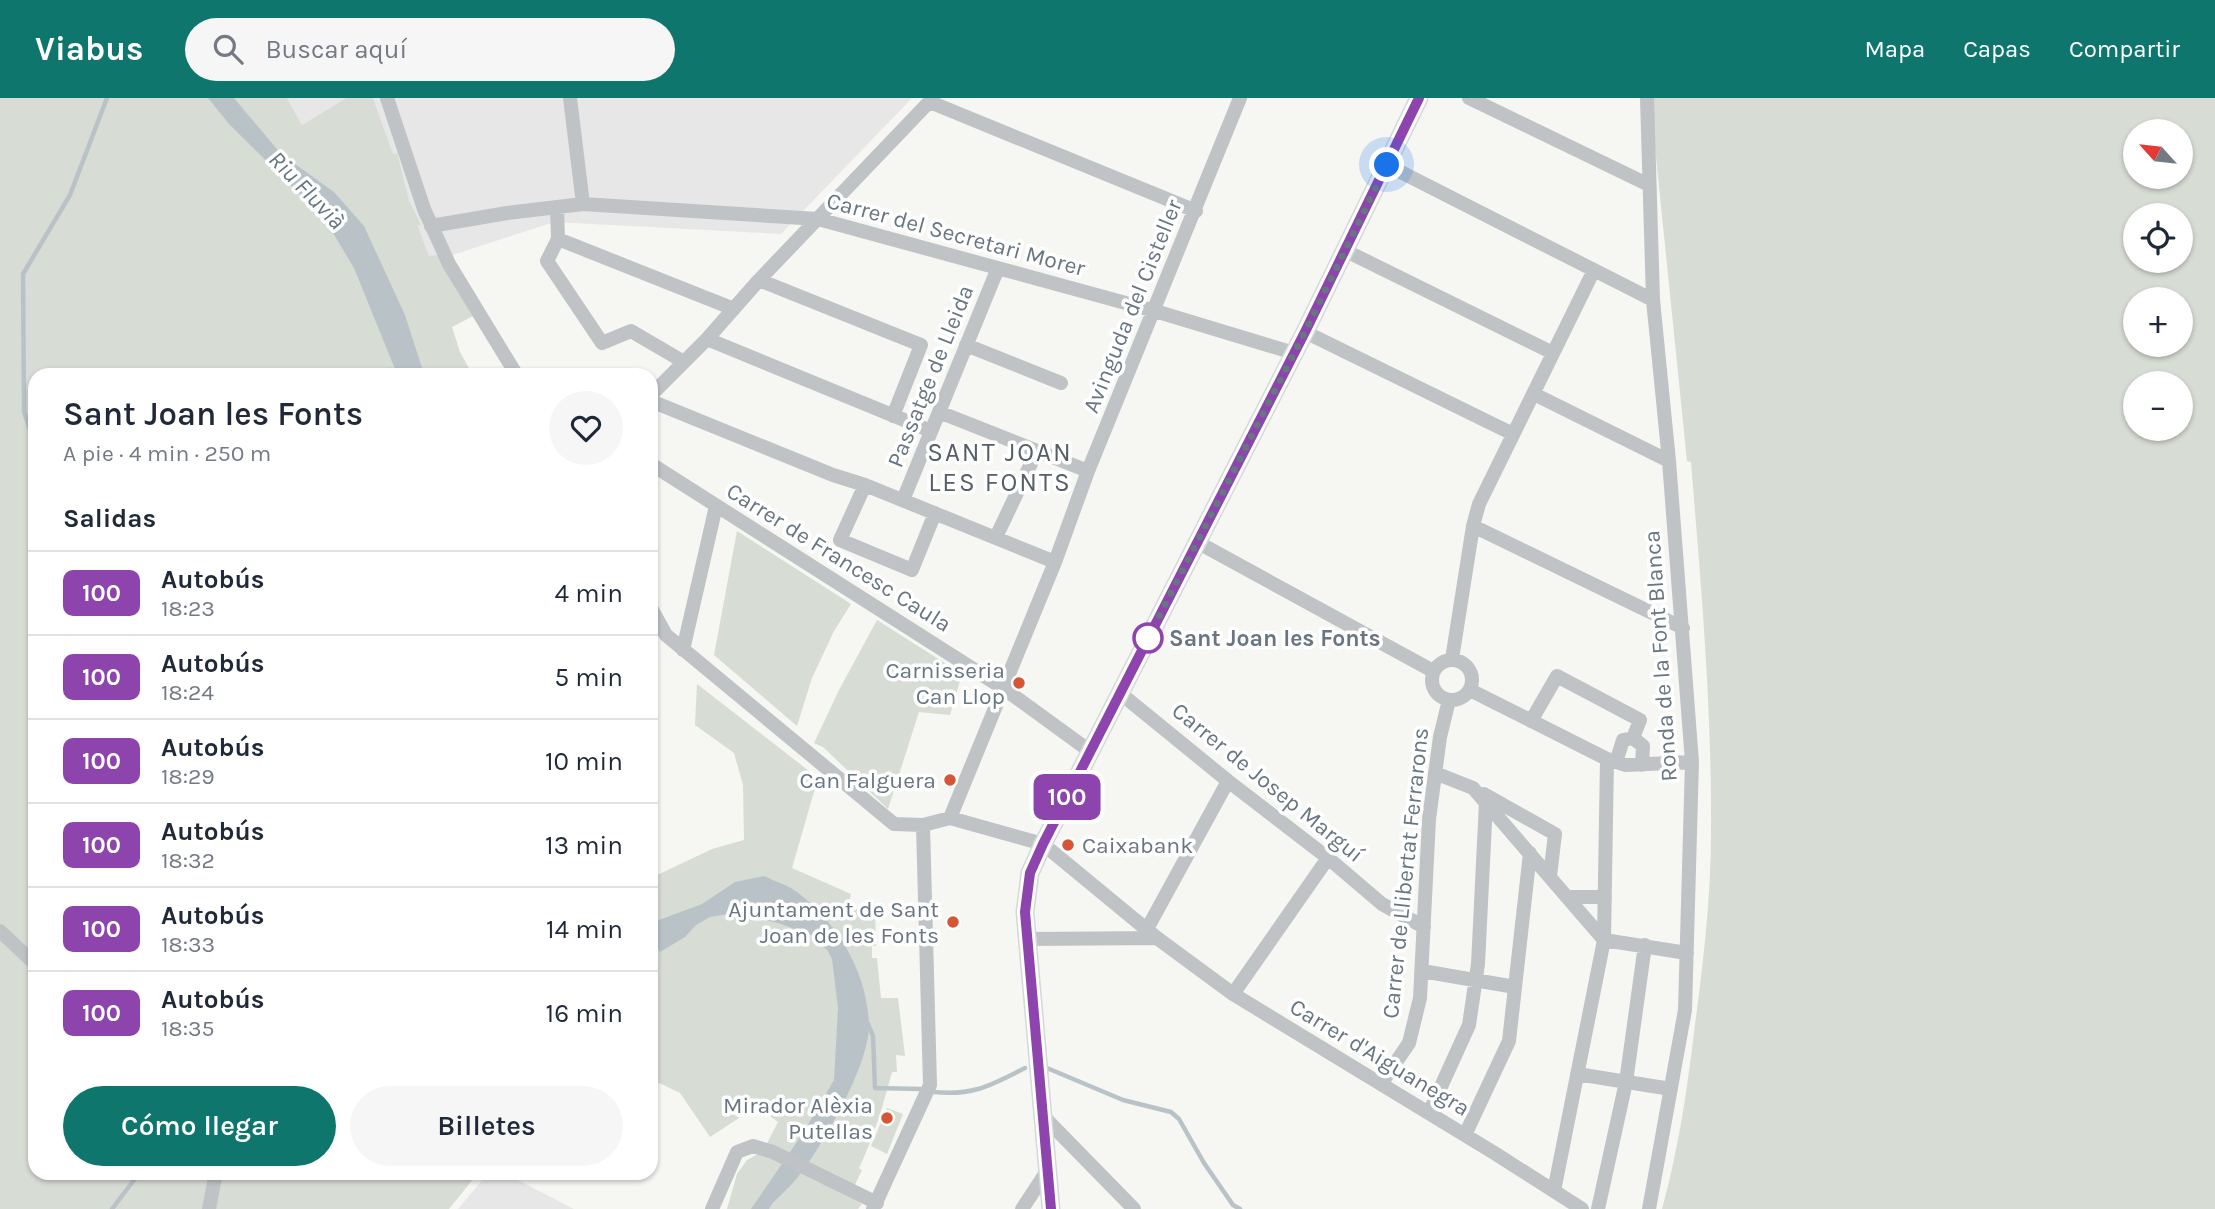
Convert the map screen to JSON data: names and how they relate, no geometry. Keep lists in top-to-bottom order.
{
  "streets": {
    "street": [
      "Carrer del Secretari Morer",
      "Avinguda del Cisteller",
      "Passatge de Lleida",
      "Carrer de Francesc Caula",
      "Ronda de la Font Blanca",
      "Carrer de Josep Marguí",
      "Carrer de Llibertat Ferrarons",
      "Carrer d'Aiguanegra"
    ]
  },
  "crossings": [
    ["Carrer del Secretari Morer", "Avinguda del Cisteller"],
    ["Carrer del Secretari Morer", "Passatge de Lleida"],
    ["Avinguda del Cisteller", "Carrer de Francesc Caula"],
    ["Carrer de Josep Marguí", "Carrer de Llibertat Ferrarons"],
    ["Carrer de Llibertat Ferrarons", "Carrer d'Aiguanegra"]
  ],
  "districts": ["SANT JOAN LES FONTS"],
  "water": ["Riu Fluvià"],
  "places": [
    "Sant Joan les Fonts",
    "Carnisseria Can Llop",
    "Can Falguera",
    "Caixabank",
    "Ajuntament de Sant Joan de les Fonts",
    "Mirador Alèxia Putellas"
  ],
  "lines": ["bus line 100"],
  "north": "top left",
  "page": {
    "header": "Viabus",
    "search": "Buscar aquí",
    "nav": ["Mapa", "Capas", "Compartir"],
    "on_map": "100",
    "map_buttons": ["+", "−"],
    "heading": [
      ["Sant Joan les Fonts", "A pie · 4 min · 250 m"],
      "Salidas"
    ],
    "list": [
      {
        "mark": "100",
        "name": "Autobús",
        "note": "18:23",
        "value": "4 min"
      },
      {
        "mark": "100",
        "name": "Autobús",
        "note": "18:24",
        "value": "5 min"
      },
      {
        "mark": "100",
        "name": "Autobús",
        "note": "18:29",
        "value": "10 min"
      },
      {
        "mark": "100",
        "name": "Autobús",
        "note": "18:32",
        "value": "13 min"
      },
      {
        "mark": "100",
        "name": "Autobús",
        "note": "18:33",
        "value": "14 min"
      },
      {
        "mark": "100",
        "name": "Autobús",
        "note": "18:35",
        "value": "16 min"
      }
    ],
    "buttons": ["Cómo llegar", "Billetes"]
  }
}
